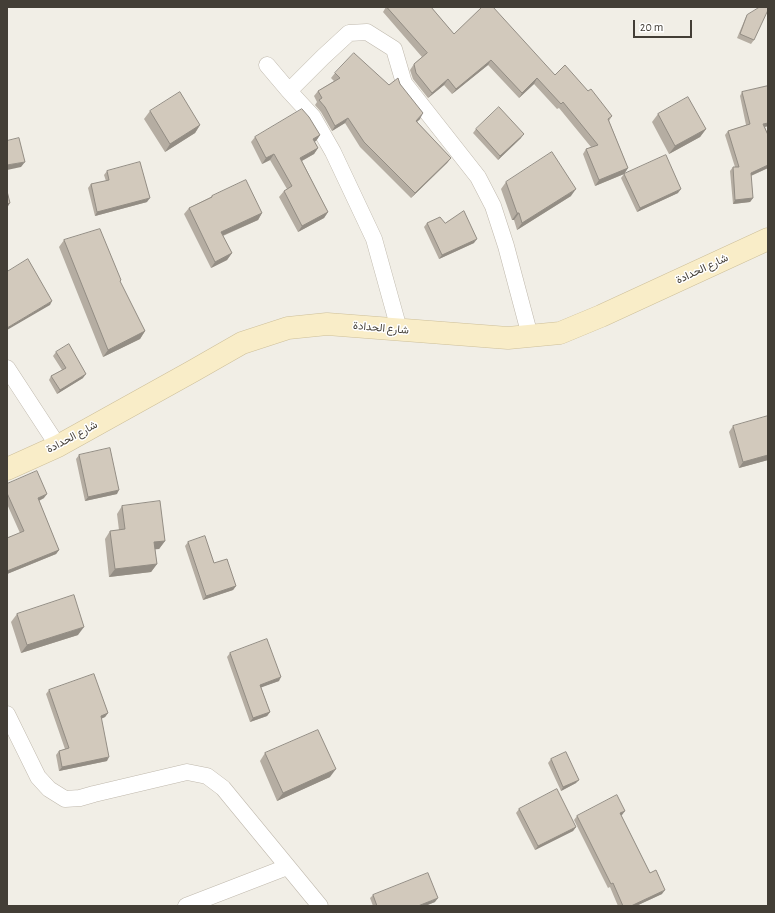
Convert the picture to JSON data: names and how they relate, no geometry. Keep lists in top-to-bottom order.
{
  "streets": {
    "street": ["شارع الحدادة"]
  },
  "scale_bar": "20 m"
}
